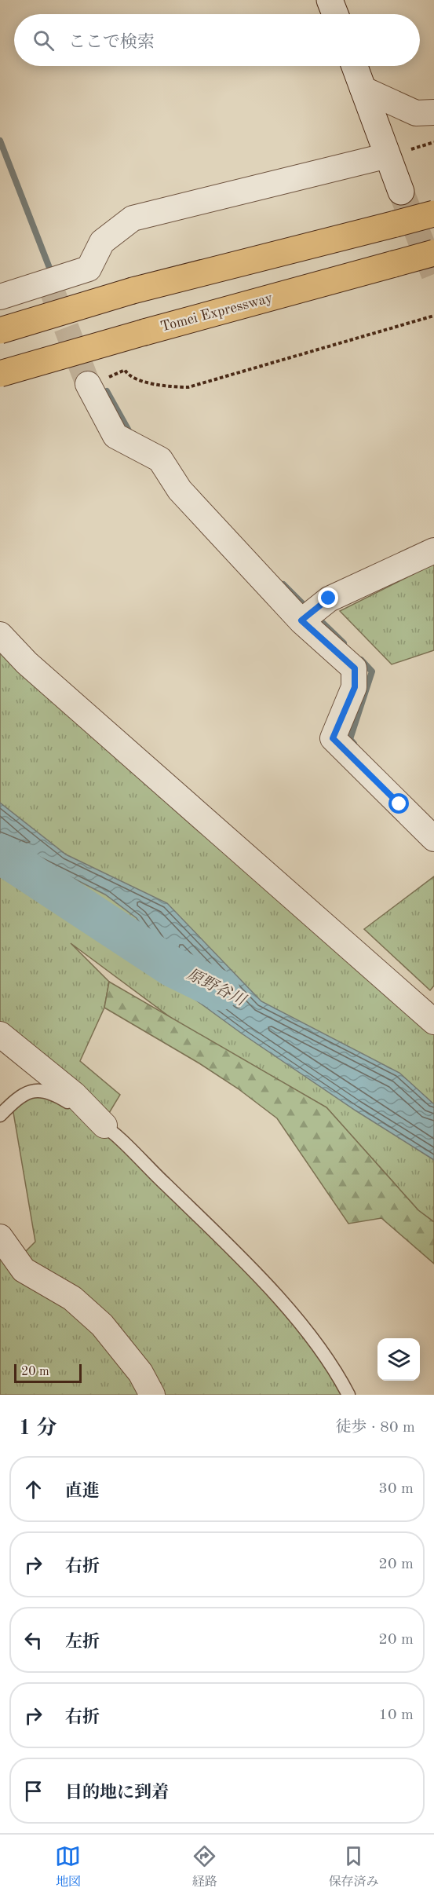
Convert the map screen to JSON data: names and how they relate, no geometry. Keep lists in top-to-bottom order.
{
  "streets": {
    "highway": ["Tomei Expressway"]
  },
  "water": ["原野谷川"],
  "scale_bar": "20 m",
  "page": {
    "search": "ここで検索",
    "scale": "20 m",
    "heading": ["1 分", "徒歩 · 80 m"],
    "list": [
      ["直進", "30 m"],
      ["右折", "20 m"],
      ["左折", "20 m"],
      ["右折", "10 m"],
      "目的地に到着"
    ],
    "nav": ["地図", "経路", "保存済み"]
  }
}
